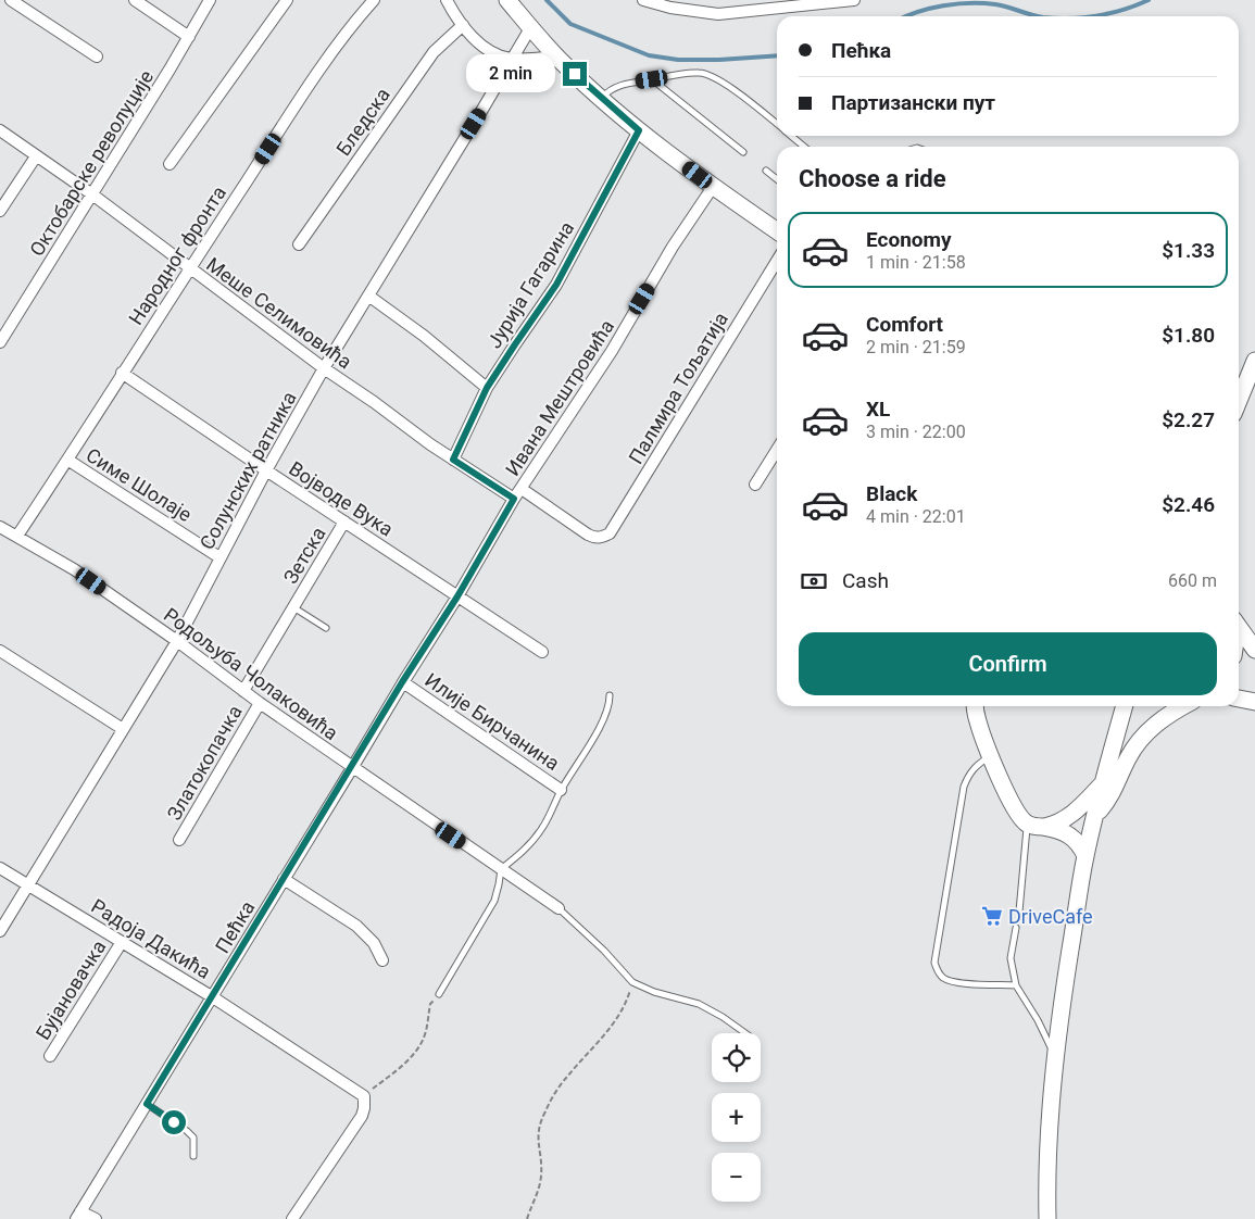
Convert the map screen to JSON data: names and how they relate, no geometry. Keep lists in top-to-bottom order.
{
  "streets": {
    "street": [
      "Бледска",
      "Октобарске револуције",
      "Народног фронта",
      "Јурија Гагарина",
      "Меше Селимовића",
      "Палмира Тољатија",
      "Ивана Мештровића",
      "Солунских ратника",
      "Симе Шолаје",
      "Војводе Вука",
      "Зетска",
      "Родољуба Чолаковића",
      "Илије Бирчанина",
      "Златокопачка",
      "Пећка",
      "Радоја Дакића",
      "Бујановачка"
    ]
  },
  "crossings": [
    ["Октобарске револуције", "Меше Селимовића"],
    ["Народног фронта", "Меше Селимовића"],
    ["Народног фронта", "Симе Шолаје"],
    ["Народног фронта", "Војводе Вука"],
    ["Народног фронта", "Родољуба Чолаковића"],
    ["Јурија Гагарина", "Меше Селимовића"],
    ["Меше Селимовића", "Ивана Мештровића"],
    ["Меше Селимовића", "Солунских ратника"],
    ["Палмира Тољатија", "Ивана Мештровића"],
    ["Ивана Мештровића", "Војводе Вука"],
    ["Ивана Мештровића", "Родољуба Чолаковића"],
    ["Ивана Мештровића", "Илије Бирчанина"],
    ["Ивана Мештровића", "Пећка"],
    ["Солунских ратника", "Симе Шолаје"],
    ["Солунских ратника", "Војводе Вука"],
    ["Солунских ратника", "Родољуба Чолаковића"],
    ["Солунских ратника", "Радоја Дакића"],
    ["Војводе Вука", "Зетска"],
    ["Зетска", "Родољуба Чолаковића"],
    ["Родољуба Чолаковића", "Златокопачка"],
    ["Родољуба Чолаковића", "Пећка"],
    ["Пећка", "Радоја Дакића"],
    ["Радоја Дакића", "Бујановачка"]
  ],
  "places": {
    "supermarket": ["DriveCafe"]
  },
  "page": {
    "banner": ["Пећка", "Партизански пут"],
    "bubble": "2 min",
    "heading": "Choose a ride",
    "list": [
      {
        "name": "Economy",
        "note": "1 min · 21:58",
        "value": "$1.33"
      },
      {
        "name": "Comfort",
        "note": "2 min · 21:59",
        "value": "$1.80"
      },
      {
        "name": "XL",
        "note": "3 min · 22:00",
        "value": "$2.27"
      },
      {
        "name": "Black",
        "note": "4 min · 22:01",
        "value": "$2.46"
      }
    ],
    "pay": ["Cash", "660 m"],
    "buttons": "Confirm",
    "map_buttons": ["+", "−"]
  }
}
